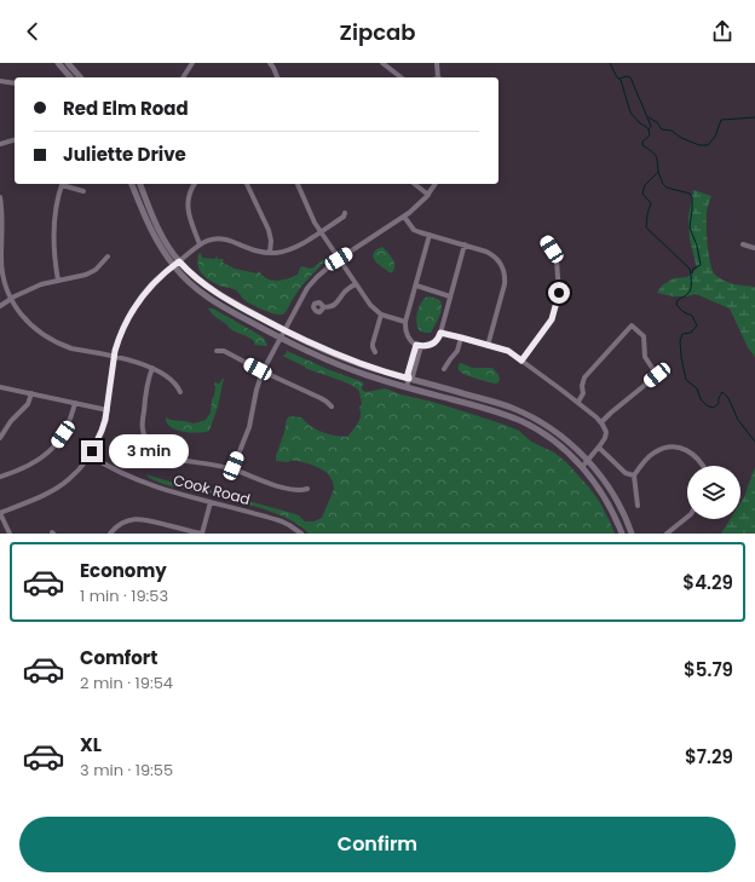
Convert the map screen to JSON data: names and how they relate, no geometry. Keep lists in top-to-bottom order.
{
  "streets": {
    "street": ["Cook Road"]
  },
  "page": {
    "header": "Zipcab",
    "banner": ["Red Elm Road", "Juliette Drive"],
    "bubble": "3 min",
    "list": [
      {
        "name": "Economy",
        "note": "1 min · 19:53",
        "value": "$4.29"
      },
      {
        "name": "Comfort",
        "note": "2 min · 19:54",
        "value": "$5.79"
      },
      {
        "name": "XL",
        "note": "3 min · 19:55",
        "value": "$7.29"
      }
    ],
    "buttons": "Confirm"
  }
}
